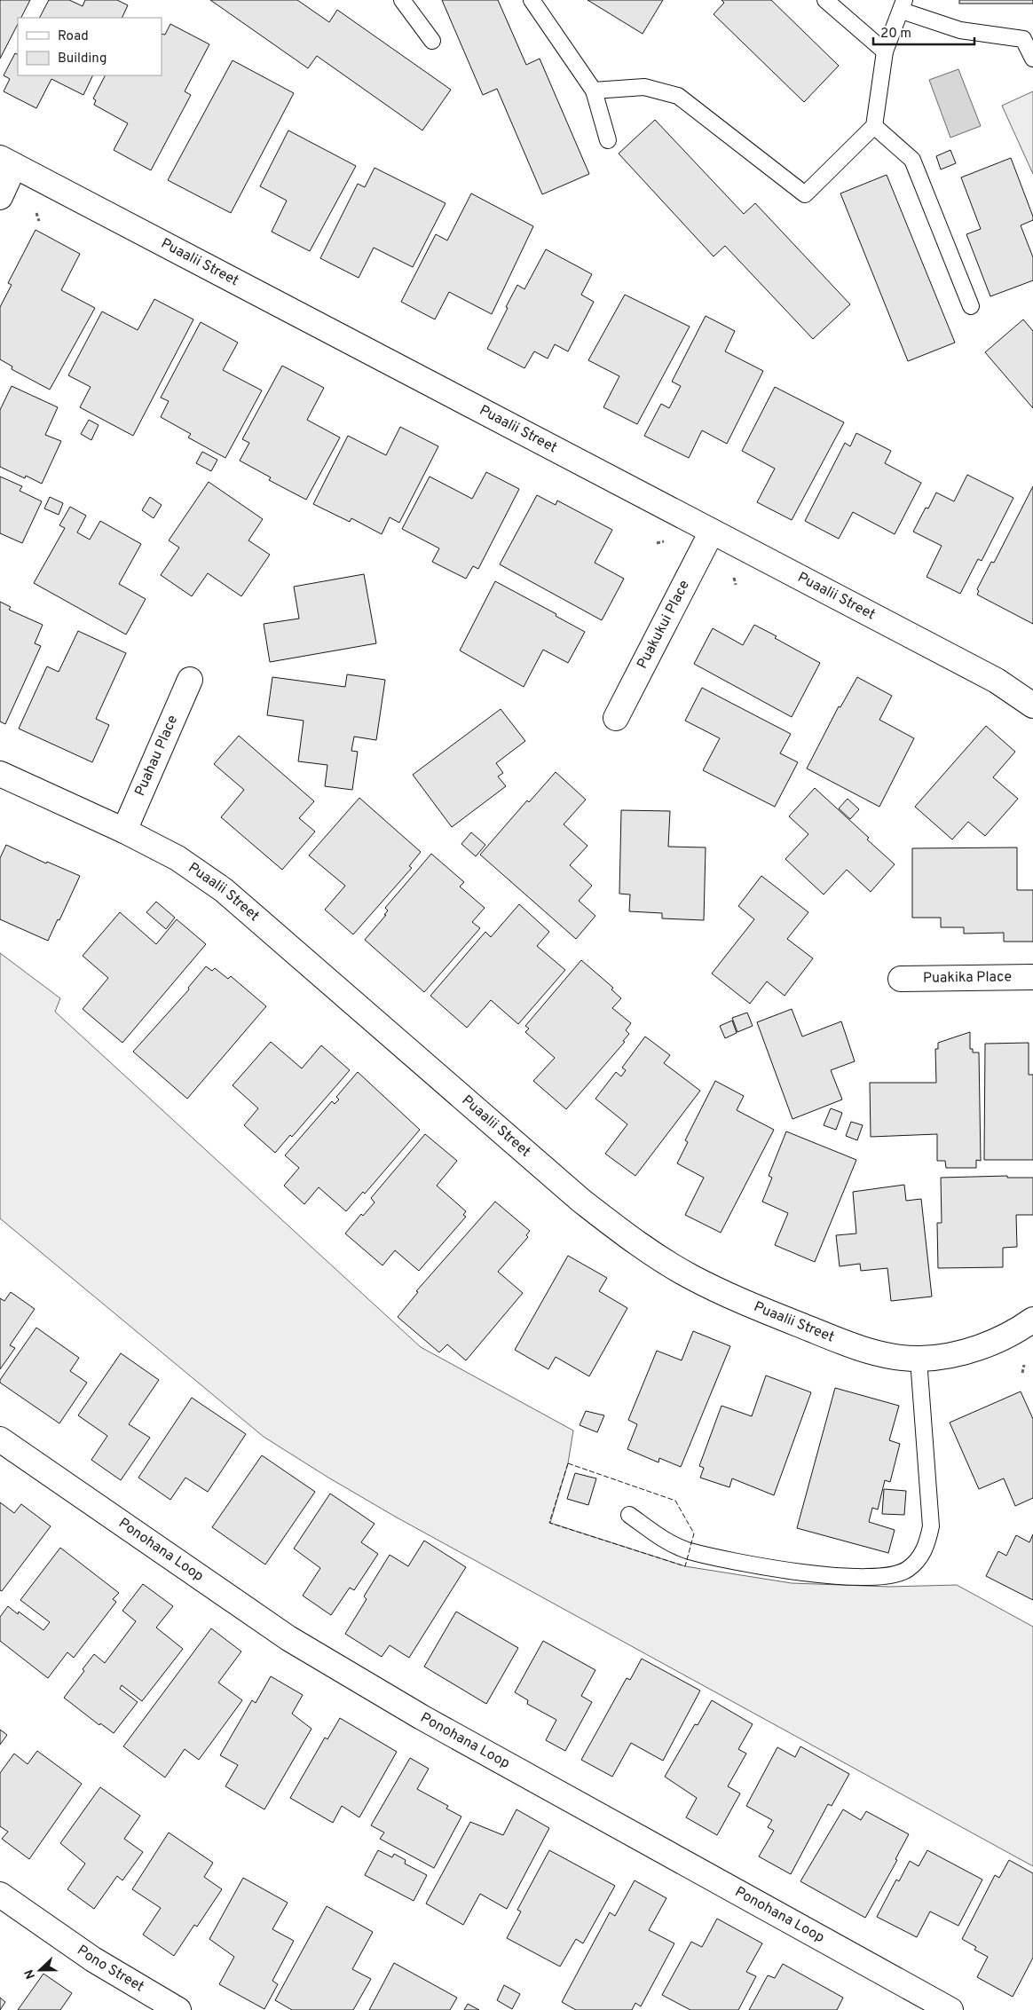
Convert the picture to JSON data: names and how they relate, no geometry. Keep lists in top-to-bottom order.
{
  "streets": {
    "street": [
      "Puaalii Street",
      "Puakukui Place",
      "Puahau Place",
      "Puakika Place",
      "Ponohana Loop",
      "Pono Street"
    ]
  },
  "crossings": [
    ["Puaalii Street", "Puakukui Place"],
    ["Puaalii Street", "Puahau Place"]
  ],
  "legend": ["Road", "Building"],
  "scale_bar": "20 m",
  "north": "left"
}
